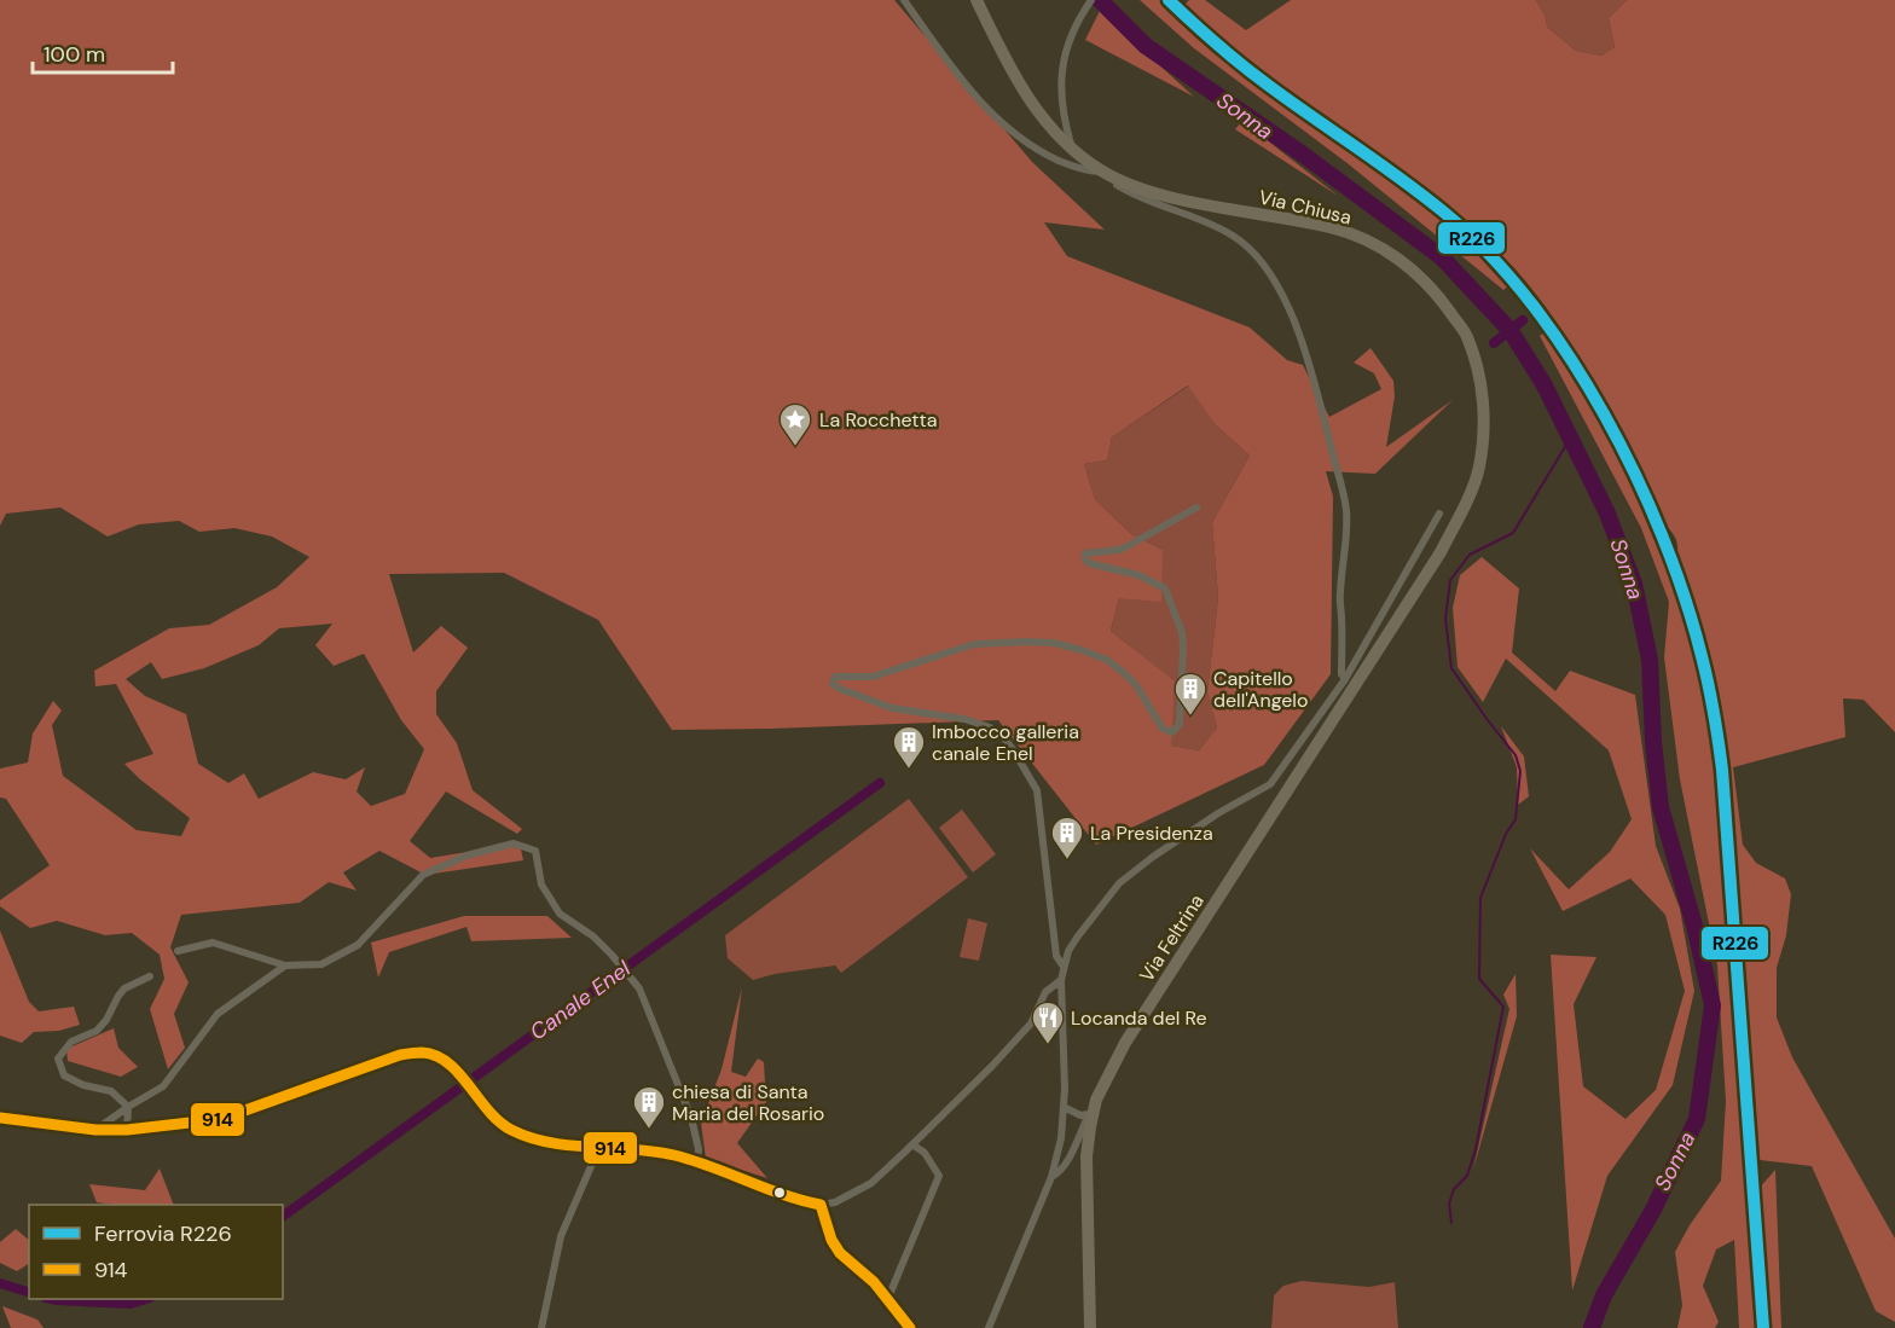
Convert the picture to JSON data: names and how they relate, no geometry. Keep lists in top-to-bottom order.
{
  "streets": {
    "main road": ["Via Chiusa", "Via Feltrina"]
  },
  "crossings": [
    ["Via Chiusa", "Via Feltrina"]
  ],
  "water": ["Sonna", "Canale Enel"],
  "places": {
    "place": ["La Rocchetta"],
    "building": [
      "Capitello dell'Angelo",
      "Imbocco galleria canale Enel",
      "La Presidenza",
      "chiesa di Santa Maria del Rosario"
    ],
    "restaurant": ["Locanda del Re"]
  },
  "lines": ["rail line R226", "transit line 914"],
  "legend": ["Ferrovia R226", "914"],
  "scale_bar": "100 m"
}
